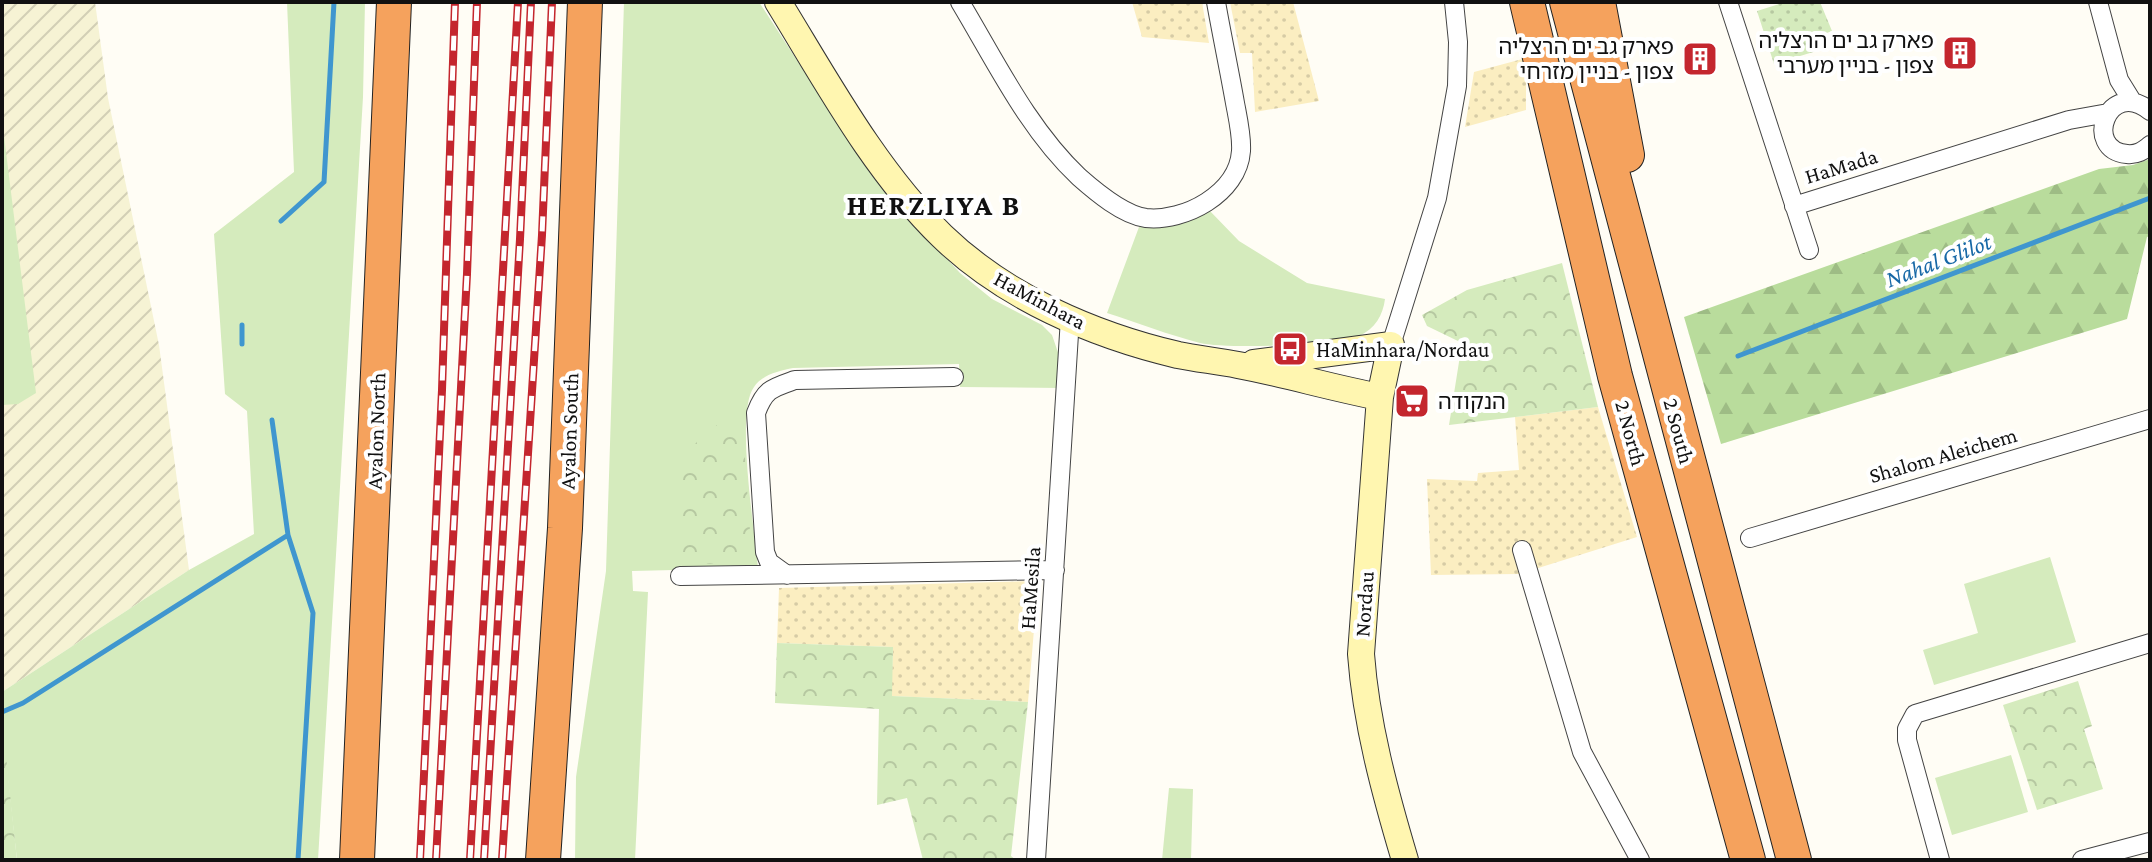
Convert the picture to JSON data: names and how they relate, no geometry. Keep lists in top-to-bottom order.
{
  "streets": {
    "highway": [
      "Ayalon North",
      "Ayalon South",
      "2 South",
      "2 North"
    ],
    "street": [
      "HaMada",
      "HaMinhara",
      "Shalom Aleichem",
      "HaMesila",
      "Nordau"
    ]
  },
  "crossings": [
    ["HaMinhara", "HaMesila"],
    ["HaMinhara", "Nordau"]
  ],
  "districts": ["HERZLIYA B"],
  "water": ["Nahal Glilot"],
  "places": {
    "building": ["פארק גב ים הרצליה צפון - בניין מערבי", "פארק גב ים הרצליה צפון - בניין מזרחי"],
    "bus stop": ["HaMinhara/Nordau"],
    "supermarket": ["הנקודה"]
  }
}
